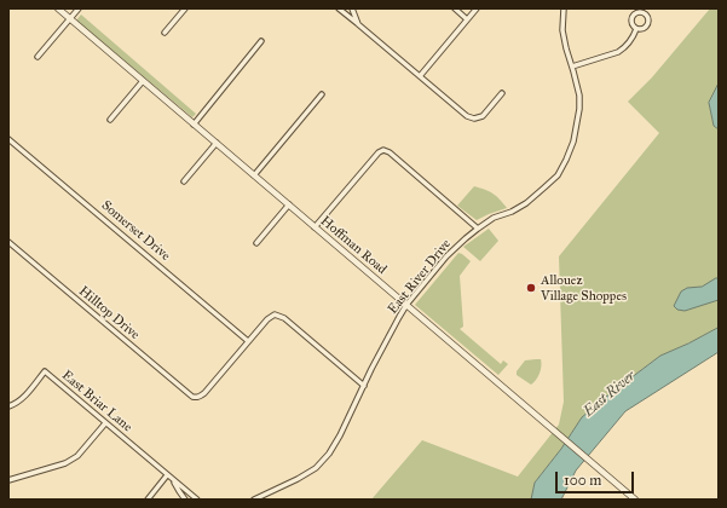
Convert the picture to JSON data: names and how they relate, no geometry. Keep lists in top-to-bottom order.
{
  "streets": {
    "street": [
      "Somerset Drive",
      "Hoffman Road",
      "East River Drive",
      "Hilltop Drive",
      "East Briar Lane"
    ]
  },
  "crossings": [
    ["Somerset Drive", "Hilltop Drive"],
    ["Hoffman Road", "East River Drive"]
  ],
  "water": ["East River"],
  "places": ["Allouez Village Shoppes"],
  "scale_bar": "100 m"
}
